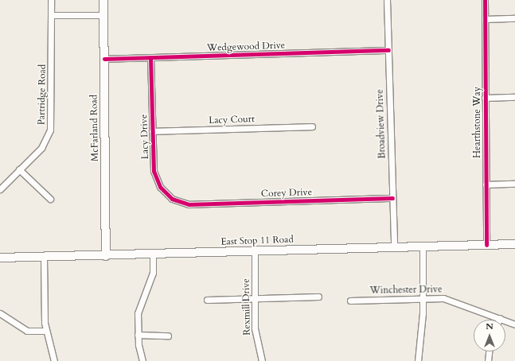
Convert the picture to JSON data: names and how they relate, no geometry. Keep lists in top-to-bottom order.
{
  "streets": {
    "main road": ["McFarland Road", "East Stop 11 Road"],
    "street": [
      "Wedgewood Drive",
      "Partridge Road",
      "Lacy Court",
      "Hearthstone Way",
      "Broadview Drive",
      "Lacy Drive",
      "Corey Drive",
      "Winchester Drive",
      "Rexmill Drive"
    ]
  },
  "crossings": [
    ["Wedgewood Drive", "Broadview Drive"],
    ["Wedgewood Drive", "McFarland Road"],
    ["Wedgewood Drive", "Lacy Drive"],
    ["Lacy Court", "Lacy Drive"],
    ["Hearthstone Way", "East Stop 11 Road"],
    ["Broadview Drive", "Corey Drive"],
    ["Broadview Drive", "East Stop 11 Road"],
    ["McFarland Road", "East Stop 11 Road"],
    ["Lacy Drive", "Corey Drive"],
    ["East Stop 11 Road", "Rexmill Drive"]
  ],
  "north": "top"
}
